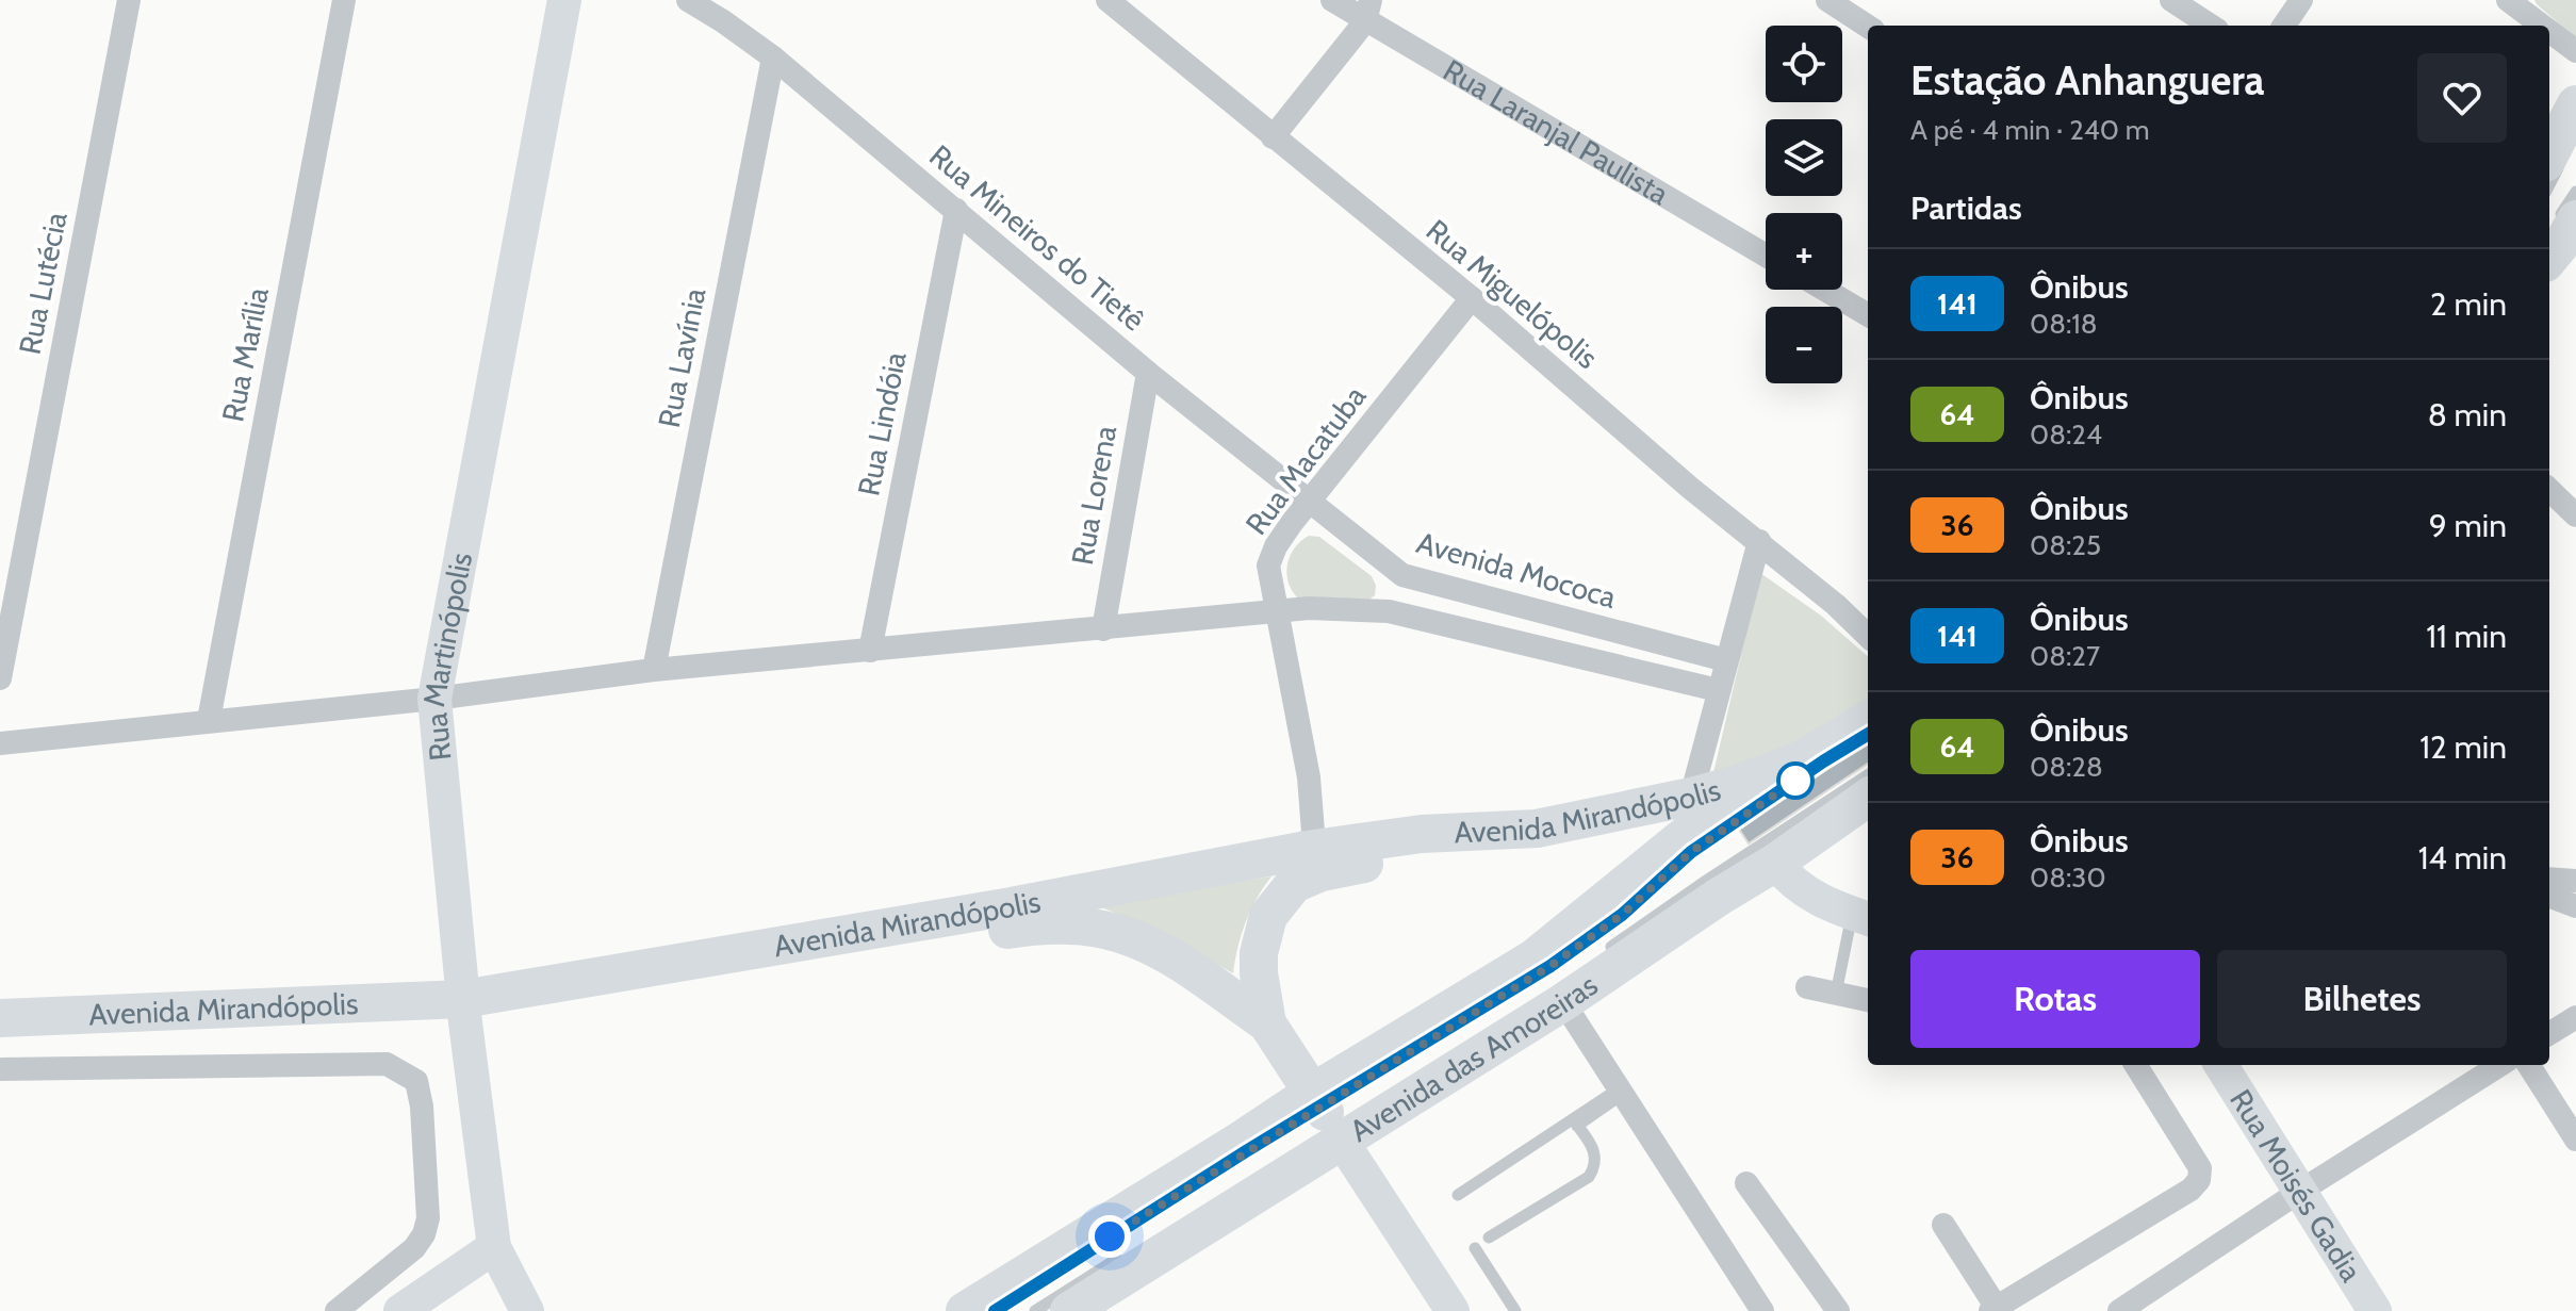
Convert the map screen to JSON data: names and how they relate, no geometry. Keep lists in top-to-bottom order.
{
  "streets": {
    "main road": ["Avenida Mirandópolis", "Avenida das Amoreiras"],
    "street": [
      "Rua Laranjal Paulista",
      "Rua Mineiros do Tietê",
      "Rua Lutécia",
      "Rua Miguelópolis",
      "Rua Marília",
      "Rua Lavínia",
      "Rua Lindóia",
      "Rua Macatuba",
      "Rua Lorena",
      "Avenida Mococa",
      "Rua Martinópolis",
      "Rua Moisés Gadia"
    ]
  },
  "crossings": [
    ["Rua Mineiros do Tietê", "Rua Lavínia"],
    ["Rua Mineiros do Tietê", "Rua Lindóia"],
    ["Rua Mineiros do Tietê", "Rua Macatuba"],
    ["Rua Mineiros do Tietê", "Rua Lorena"],
    ["Rua Mineiros do Tietê", "Avenida Mococa"],
    ["Rua Miguelópolis", "Rua Macatuba"],
    ["Rua Macatuba", "Avenida Mococa"],
    ["Rua Macatuba", "Avenida Mirandópolis"],
    ["Rua Martinópolis", "Avenida Mirandópolis"],
    ["Avenida Mirandópolis", "Avenida das Amoreiras"]
  ],
  "lines": ["bus line 141"],
  "page": {
    "map_buttons": ["+", "−"],
    "heading": [
      ["Estação Anhanguera", "A pé · 4 min · 240 m"],
      "Partidas"
    ],
    "list": [
      {
        "mark": "141",
        "name": "Ônibus",
        "note": "08:18",
        "value": "2 min"
      },
      {
        "mark": "64",
        "name": "Ônibus",
        "note": "08:24",
        "value": "8 min"
      },
      {
        "mark": "36",
        "name": "Ônibus",
        "note": "08:25",
        "value": "9 min"
      },
      {
        "mark": "141",
        "name": "Ônibus",
        "note": "08:27",
        "value": "11 min"
      },
      {
        "mark": "64",
        "name": "Ônibus",
        "note": "08:28",
        "value": "12 min"
      },
      {
        "mark": "36",
        "name": "Ônibus",
        "note": "08:30",
        "value": "14 min"
      }
    ],
    "buttons": ["Rotas", "Bilhetes"]
  }
}
